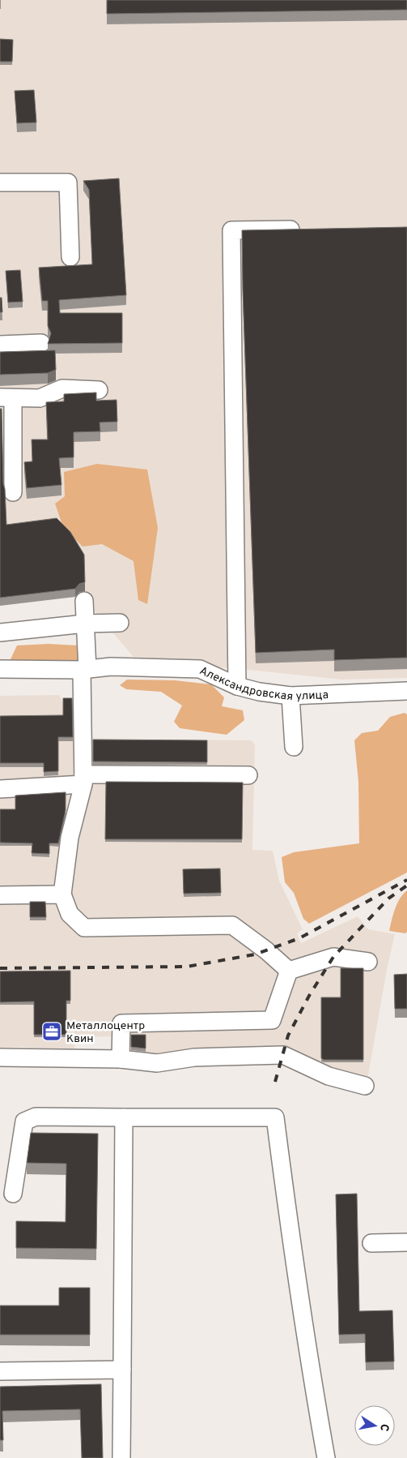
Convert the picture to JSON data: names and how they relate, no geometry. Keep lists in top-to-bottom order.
{
  "streets": {
    "street": ["Александровская улица"]
  },
  "places": {
    "office": ["Металлоцентр Квин"]
  },
  "north": "right"
}
